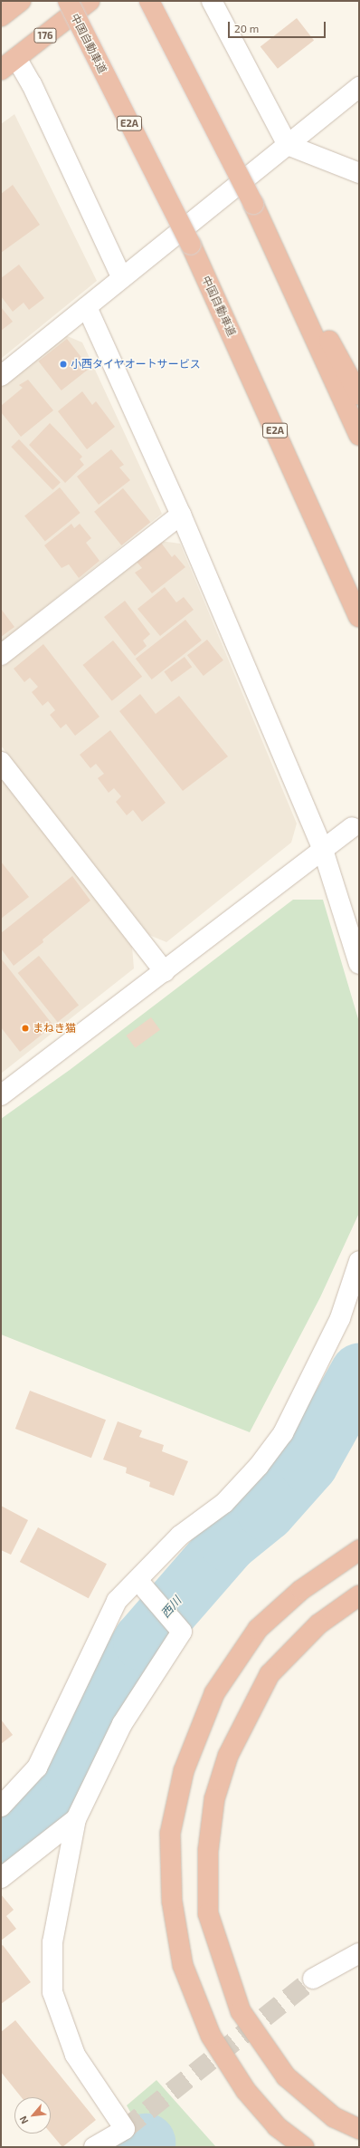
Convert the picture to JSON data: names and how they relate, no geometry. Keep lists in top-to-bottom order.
{
  "streets": {
    "highway": ["176", "中国自動車道", "E2A"]
  },
  "water": ["西川"],
  "places": ["小西タイヤオートサービス", "まねき猫"],
  "scale_bar": "20 m",
  "north": "bottom left"
}
